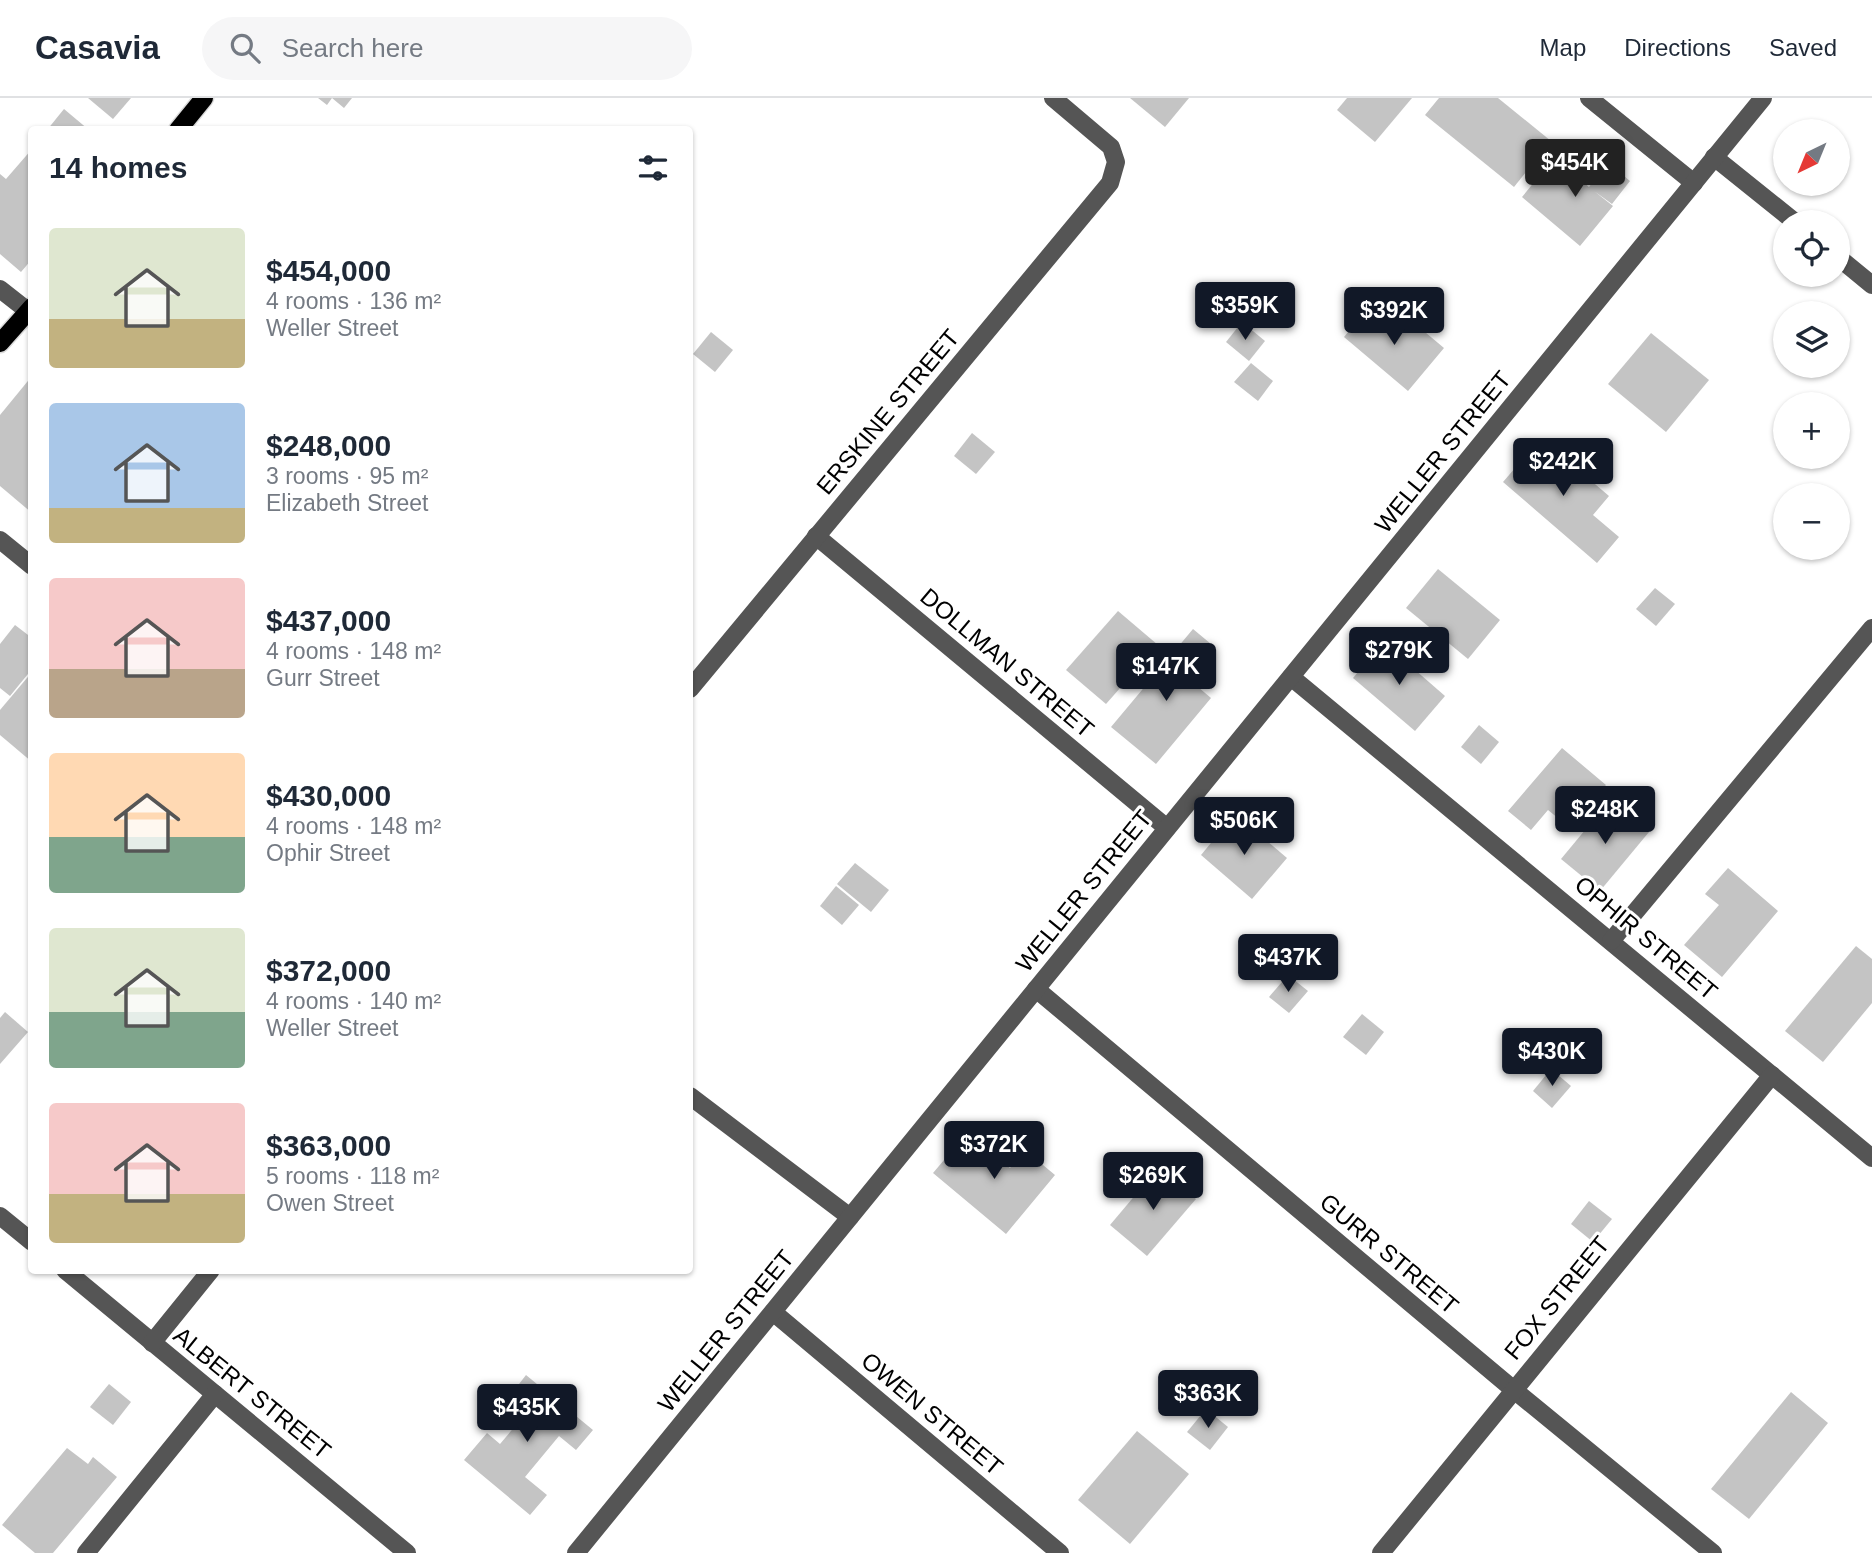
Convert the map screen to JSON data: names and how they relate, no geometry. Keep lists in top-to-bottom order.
{
  "streets": {
    "street": [
      "ERSKINE STREET",
      "WELLER STREET",
      "DOLLMAN STREET",
      "OPHIR STREET",
      "GURR STREET",
      "FOX STREET",
      "ALBERT STREET",
      "OWEN STREET"
    ]
  },
  "crossings": [
    ["ERSKINE STREET", "DOLLMAN STREET"],
    ["WELLER STREET", "DOLLMAN STREET"],
    ["WELLER STREET", "OPHIR STREET"],
    ["WELLER STREET", "GURR STREET"],
    ["WELLER STREET", "OWEN STREET"],
    ["OPHIR STREET", "FOX STREET"],
    ["GURR STREET", "FOX STREET"]
  ],
  "north": "bottom left",
  "page": {
    "header": "Casavia",
    "search": "Search here",
    "nav": ["Map", "Directions", "Saved"],
    "map_buttons": ["+", "−"],
    "heading": "14 homes",
    "price": [
      "$454K",
      "$359K",
      "$392K",
      "$242K",
      "$279K",
      "$147K",
      "$248K",
      "$506K",
      "$437K",
      "$430K",
      "$372K",
      "$269K",
      "$363K",
      "$435K"
    ],
    "list": [
      {
        "name": "$454,000",
        "note": "4 rooms · 136 m² · Weller Street"
      },
      {
        "name": "$248,000",
        "note": "3 rooms · 95 m² · Elizabeth Street"
      },
      {
        "name": "$437,000",
        "note": "4 rooms · 148 m² · Gurr Street"
      },
      {
        "name": "$430,000",
        "note": "4 rooms · 148 m² · Ophir Street"
      },
      {
        "name": "$372,000",
        "note": "4 rooms · 140 m² · Weller Street"
      },
      {
        "name": "$363,000",
        "note": "5 rooms · 118 m² · Owen Street"
      }
    ]
  }
}
